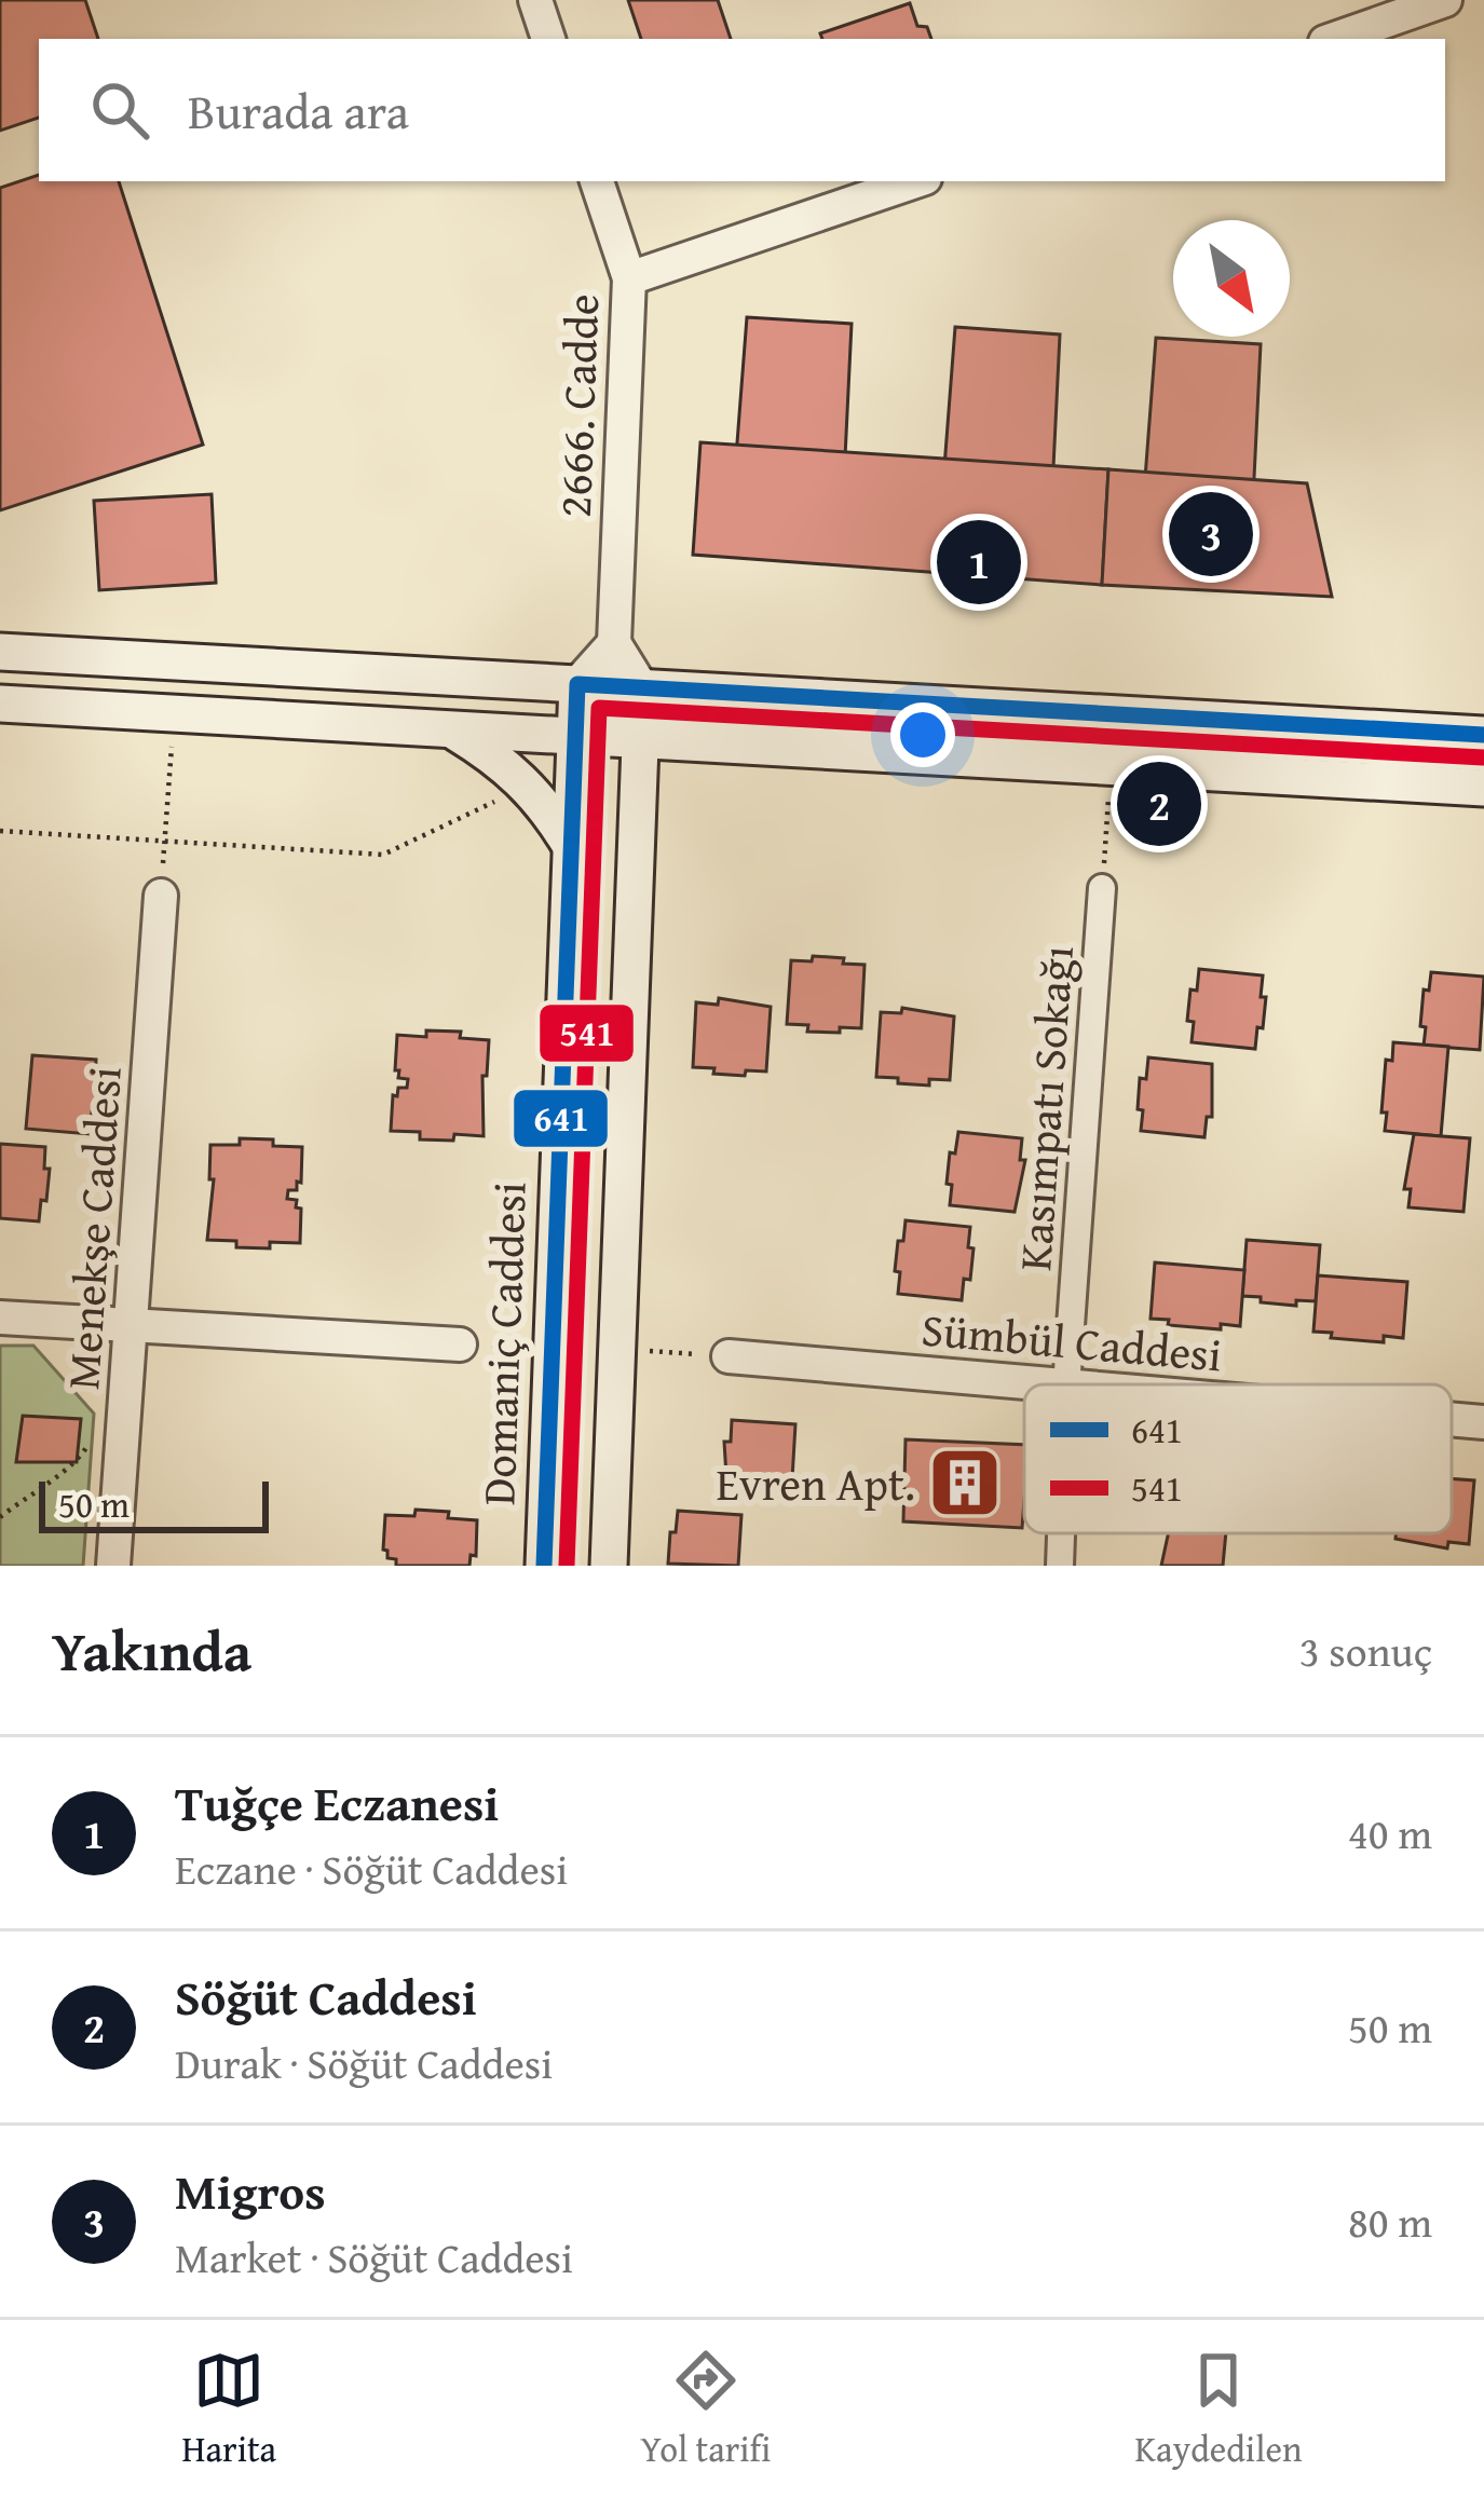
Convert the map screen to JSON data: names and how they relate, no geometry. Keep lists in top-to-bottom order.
{
  "streets": {
    "main road": ["Domaniç Caddesi"],
    "street": [
      "2666. Cadde",
      "Kasımpatı Sokağı",
      "Menekşe Caddesi",
      "Sümbül Caddesi"
    ]
  },
  "places": {
    "building": ["Evren Apt."]
  },
  "lines": ["transit line 641", "transit line 541"],
  "legend": ["641", "541"],
  "scale_bar": "50 m",
  "north": "bottom right",
  "page": {
    "search": "Burada ara",
    "pins": ["3", "1", "2"],
    "scale": "50 m",
    "heading": ["Yakında", "3 sonuç"],
    "list": [
      {
        "mark": "1",
        "name": "Tuğçe Eczanesi",
        "note": "Eczane · Söğüt Caddesi",
        "value": "40 m"
      },
      {
        "mark": "2",
        "name": "Söğüt Caddesi",
        "note": "Durak · Söğüt Caddesi",
        "value": "50 m"
      },
      {
        "mark": "3",
        "name": "Migros",
        "note": "Market · Söğüt Caddesi",
        "value": "80 m"
      }
    ],
    "nav": ["Harita", "Yol tarifi", "Kaydedilen"]
  }
}
